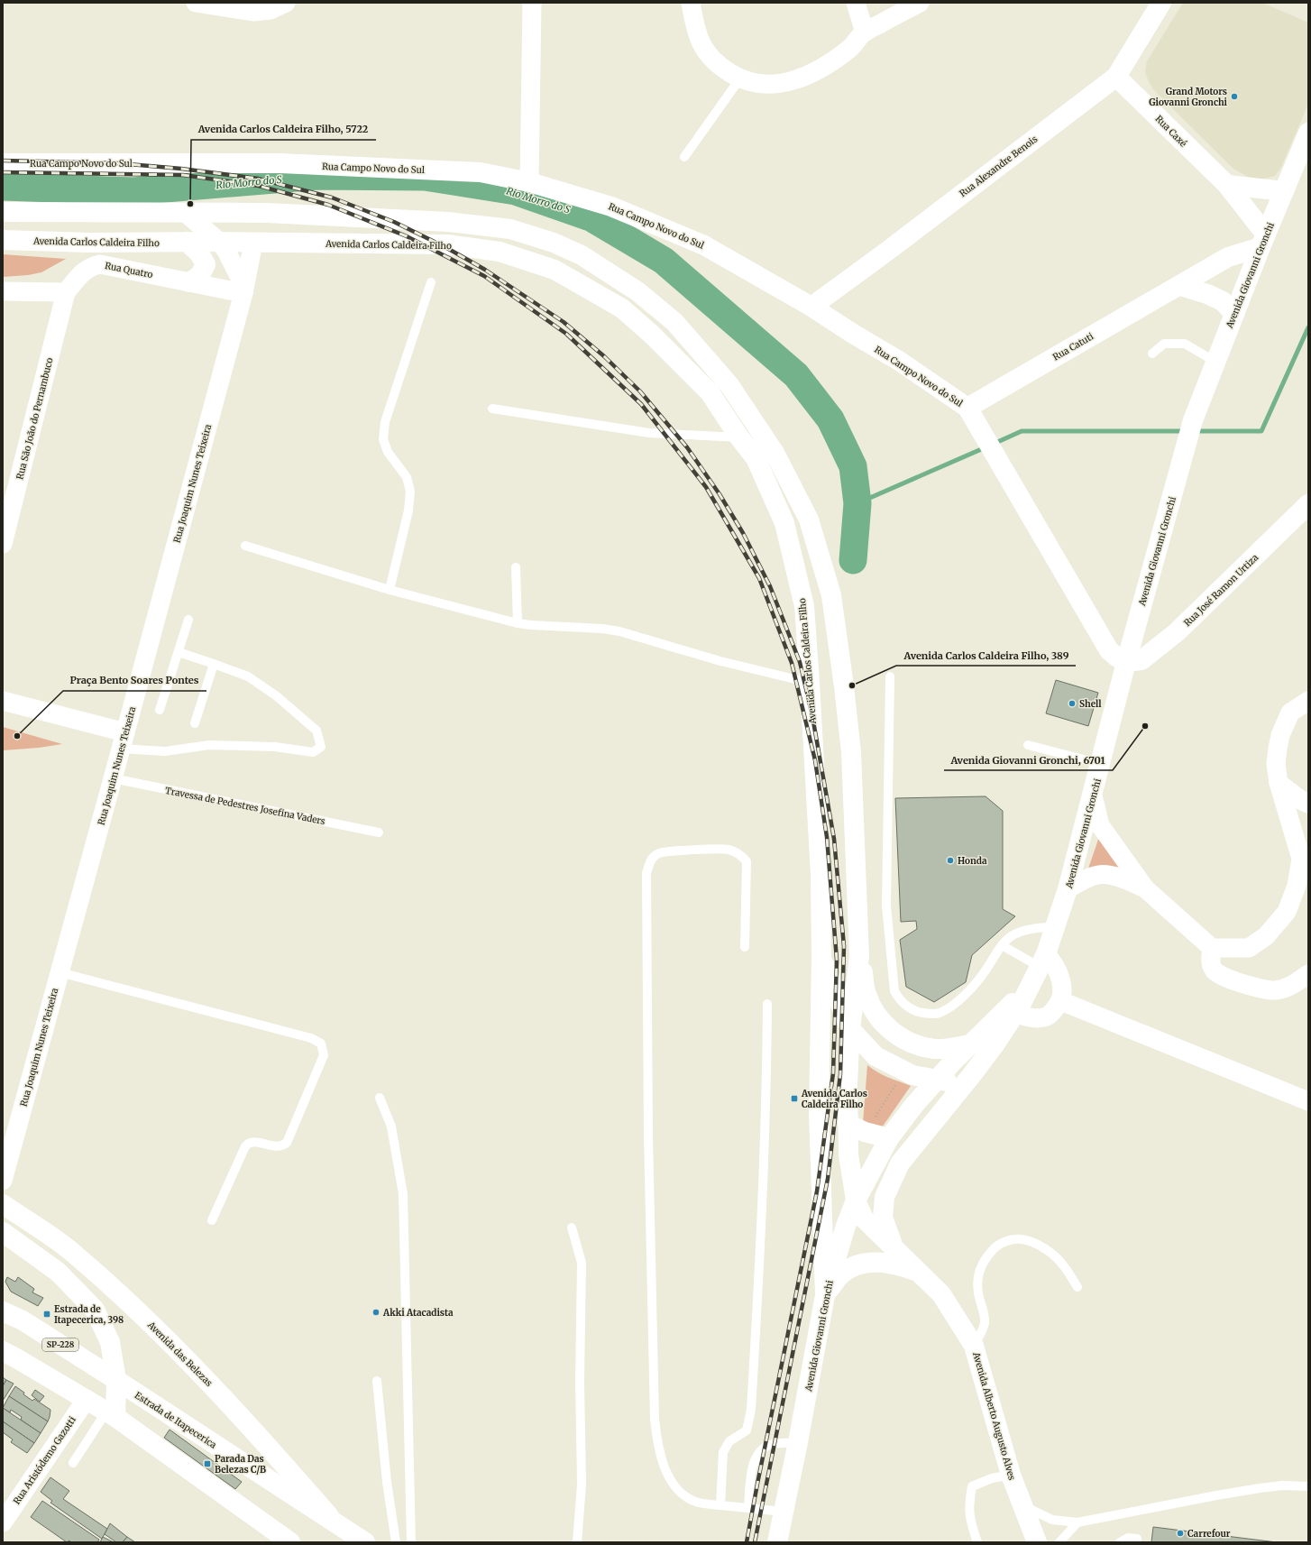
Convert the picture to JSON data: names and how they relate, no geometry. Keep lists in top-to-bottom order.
{
  "streets": {
    "main road": [
      "Rua Caxé",
      "Rua Campo Novo do Sul",
      "Rua Alexandre Benois",
      "Avenida Carlos Caldeira Filho",
      "Avenida Giovanni Gronchi",
      "Rua Catuti",
      "Rua José Ramon Urtiza",
      "SP-228",
      "Avenida das Belezas",
      "Avenida Alberto Augusto Alves",
      "Estrada de Itapecerica"
    ],
    "street": [
      "Rua Quatro",
      "Rua São João do Pernambuco",
      "Rua Joaquim Nunes Teixeira",
      "Rua Aristódemo Gazotti"
    ],
    "lane": ["Travessa de Pedestres Josefina Vaders"]
  },
  "crossings": [
    ["Rua Caxé", "Rua Alexandre Benois"],
    ["Rua Caxé", "Avenida Giovanni Gronchi"],
    ["Rua Caxé", "Rua Catuti"],
    ["Rua Campo Novo do Sul", "Rua Alexandre Benois"],
    ["Rua Campo Novo do Sul", "Avenida Giovanni Gronchi"],
    ["Rua Campo Novo do Sul", "Rua Catuti"],
    ["Rua Campo Novo do Sul", "Rua José Ramon Urtiza"],
    ["Avenida Carlos Caldeira Filho", "Avenida Giovanni Gronchi"],
    ["Avenida Carlos Caldeira Filho", "Rua Joaquim Nunes Teixeira"],
    ["Rua Quatro", "Rua São João do Pernambuco"],
    ["Rua Quatro", "Rua Joaquim Nunes Teixeira"],
    ["Avenida Giovanni Gronchi", "Rua Catuti"],
    ["Avenida Giovanni Gronchi", "Rua José Ramon Urtiza"],
    ["Avenida Giovanni Gronchi", "Avenida Alberto Augusto Alves"],
    ["Rua Joaquim Nunes Teixeira", "Travessa de Pedestres Josefina Vaders"],
    ["Avenida das Belezas", "Estrada de Itapecerica"]
  ],
  "water": ["Rio Morro do S"],
  "places": {
    "other": [
      "Grand Motors Giovanni Gronchi",
      "Avenida Carlos Caldeira Filho, 5722",
      "Avenida Carlos Caldeira Filho, 389",
      "Shell",
      "Avenida Giovanni Gronchi, 6701",
      "Praça Bento Soares Pontes",
      "Honda",
      "Akki Atacadista",
      "Carrefour"
    ],
    "transit": ["Avenida Carlos Caldeira Filho", "Estrada de Itapecerica, 398", "Parada Das Belezas C/B"]
  }
}
